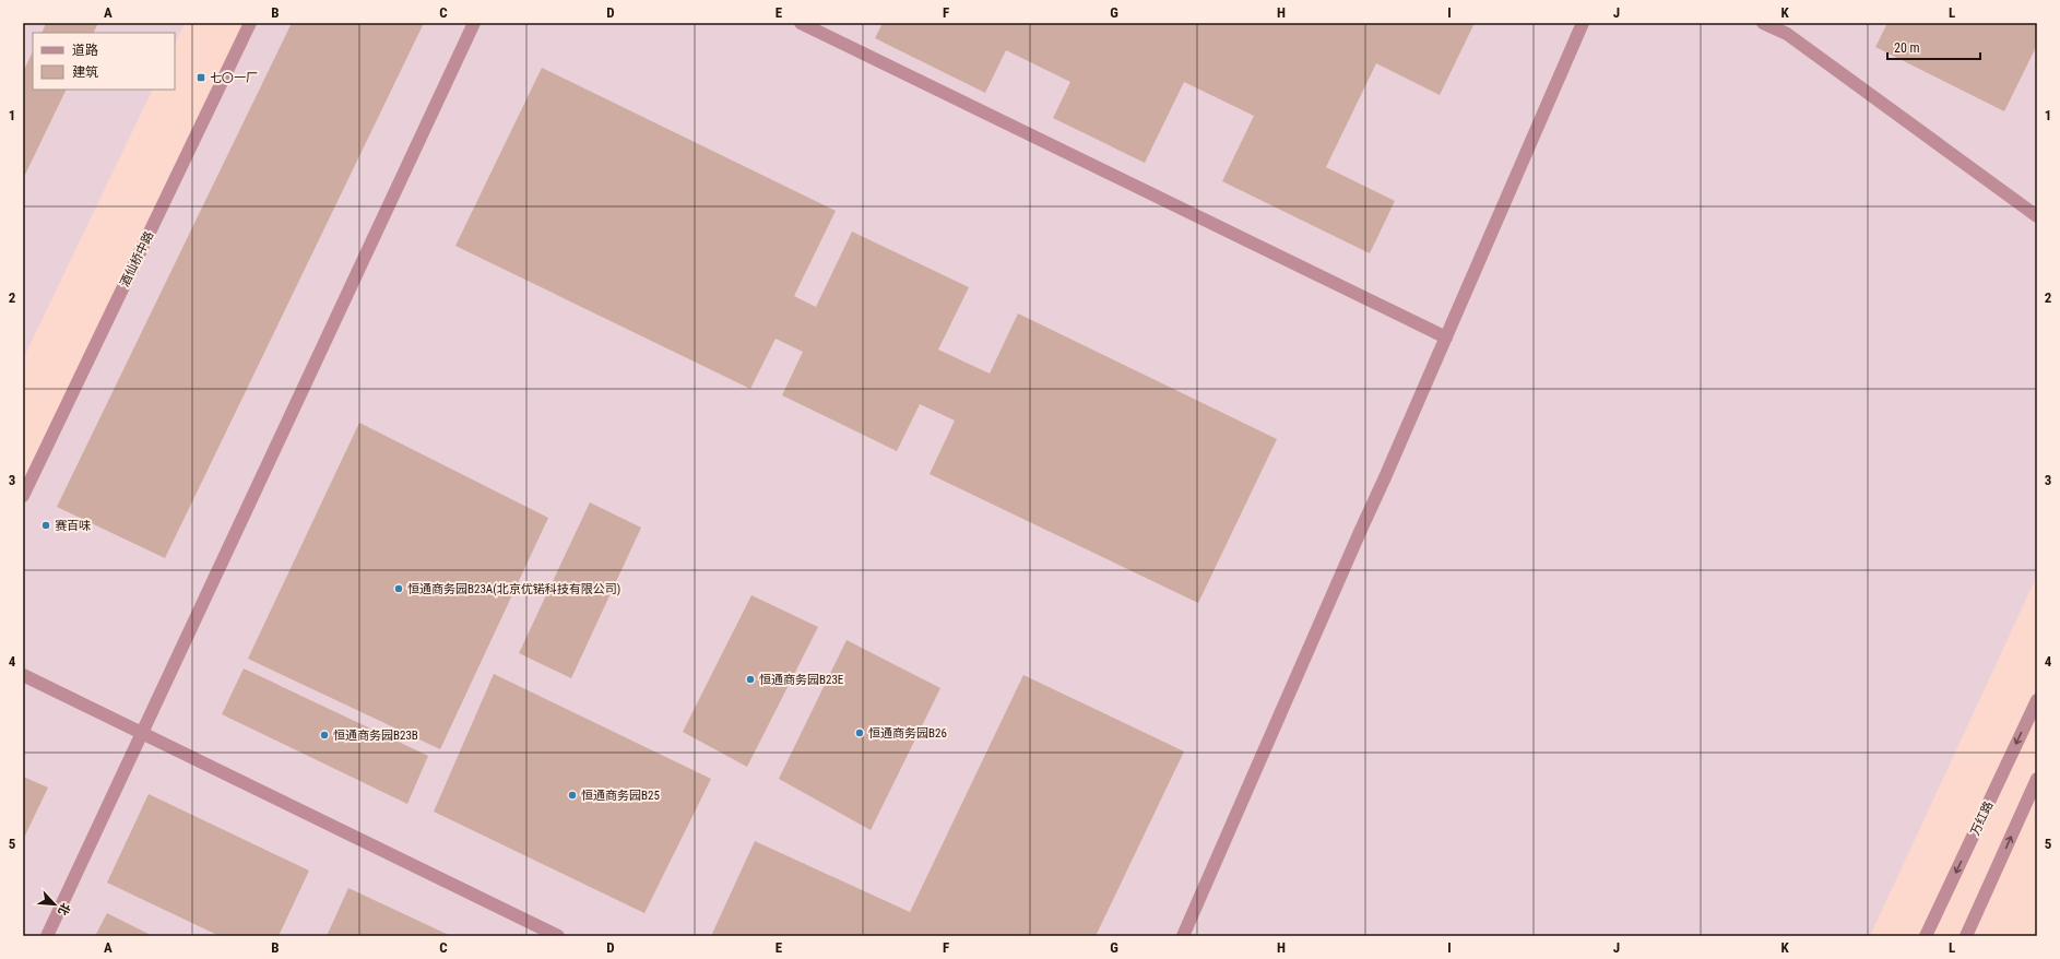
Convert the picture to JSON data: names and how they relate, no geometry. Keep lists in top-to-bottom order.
{
  "streets": {
    "street": ["酒仙桥中路", "万红路"]
  },
  "places": {
    "transit": ["七〇一厂"],
    "other": [
      "赛百味",
      "恒通商务园B23A(北京优锘科技有限公司)",
      "恒通商务园B23E",
      "恒通商务园B26",
      "恒通商务园B23B",
      "恒通商务园B25"
    ]
  },
  "legend": ["道路", "建筑"],
  "scale_bar": "20 m",
  "north": "bottom right",
  "grid": {
    "columns": [
      "A",
      "B",
      "C",
      "D",
      "E",
      "F",
      "G",
      "H",
      "I",
      "J",
      "K",
      "L"
    ],
    "rows": [
      "1",
      "2",
      "3",
      "4",
      "5"
    ]
  }
}
